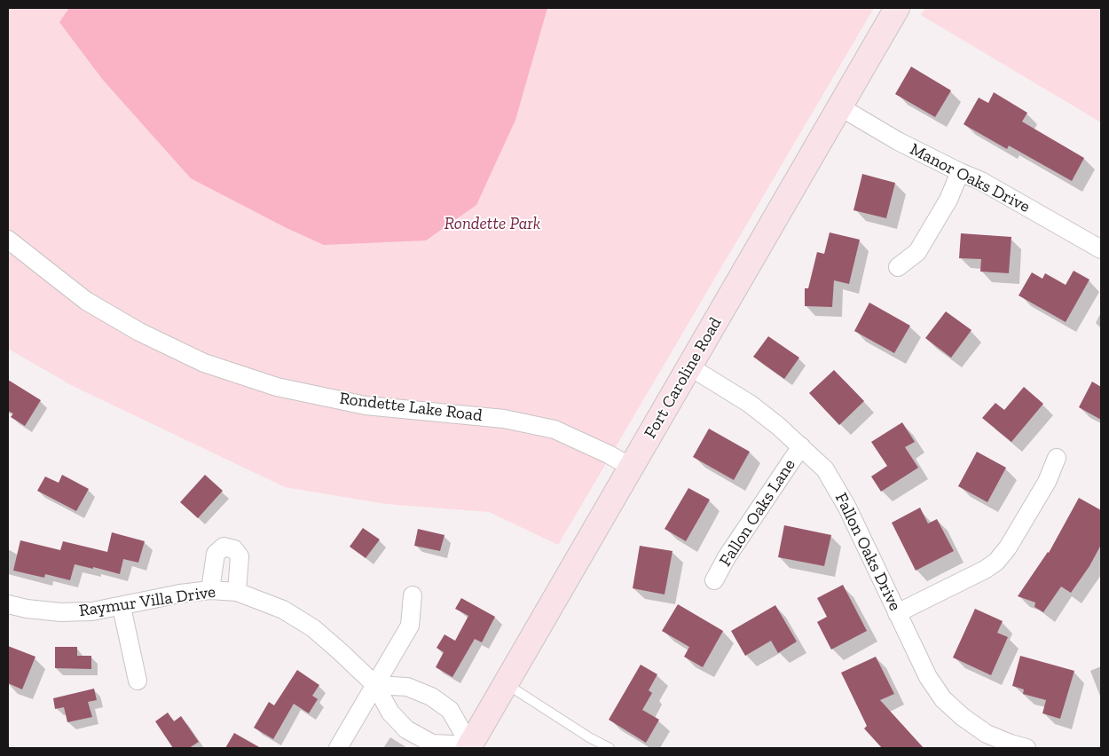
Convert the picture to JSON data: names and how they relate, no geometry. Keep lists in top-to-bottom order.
{
  "streets": {
    "street": [
      "Manor Oaks Drive",
      "Fort Caroline Road",
      "Rondette Lake Road",
      "Fallon Oaks Lane",
      "Fallon Oaks Drive",
      "Raymur Villa Drive"
    ]
  },
  "crossings": [
    ["Manor Oaks Drive", "Fort Caroline Road"],
    ["Fort Caroline Road", "Rondette Lake Road"],
    ["Fort Caroline Road", "Fallon Oaks Drive"],
    ["Fort Caroline Road", "Raymur Villa Drive"],
    ["Fallon Oaks Lane", "Fallon Oaks Drive"]
  ],
  "parks": ["Rondette Park"]
}
